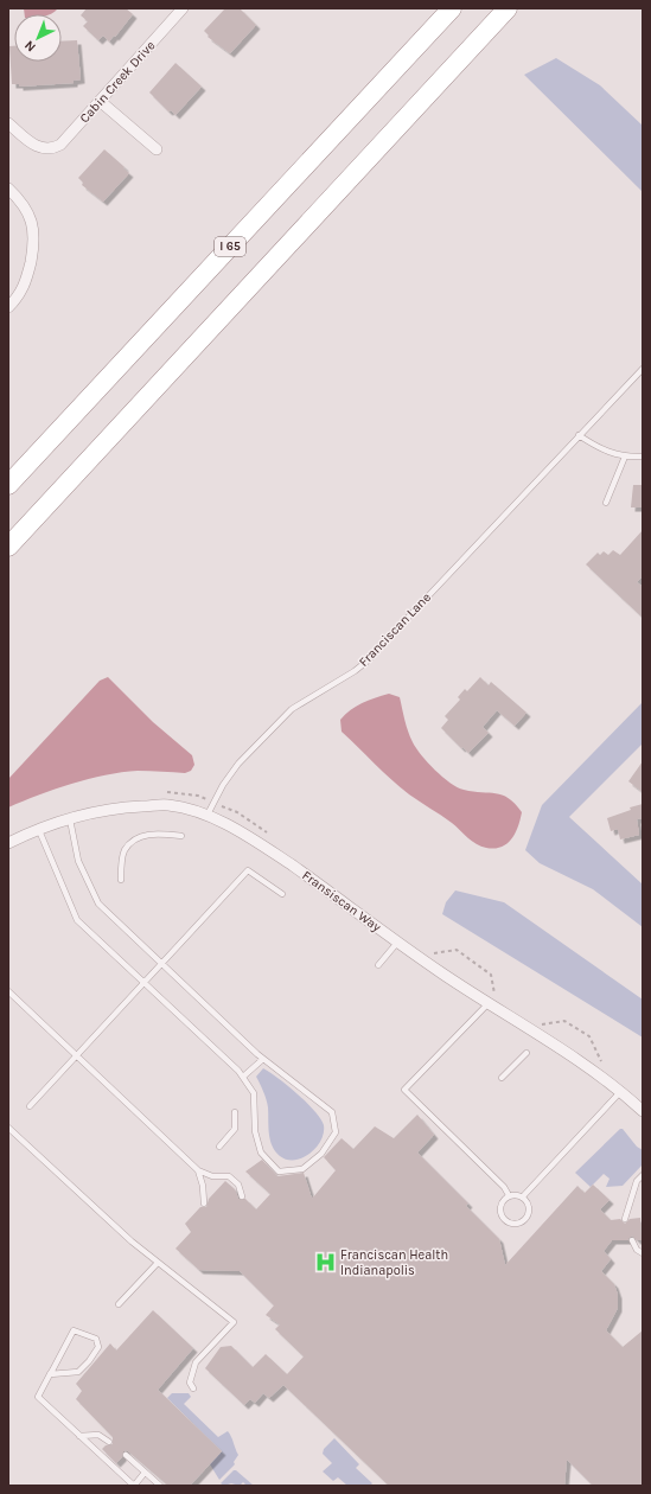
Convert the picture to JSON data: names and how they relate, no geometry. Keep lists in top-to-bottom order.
{
  "streets": {
    "highway": ["I 65"],
    "street": ["Cabin Creek Drive", "Fransiscan Way"],
    "lane": ["Franciscan Lane"]
  },
  "crossings": [
    ["Franciscan Lane", "Fransiscan Way"]
  ],
  "places": {
    "hospital": ["Franciscan Health Indianapolis"]
  },
  "north": "bottom left"
}
